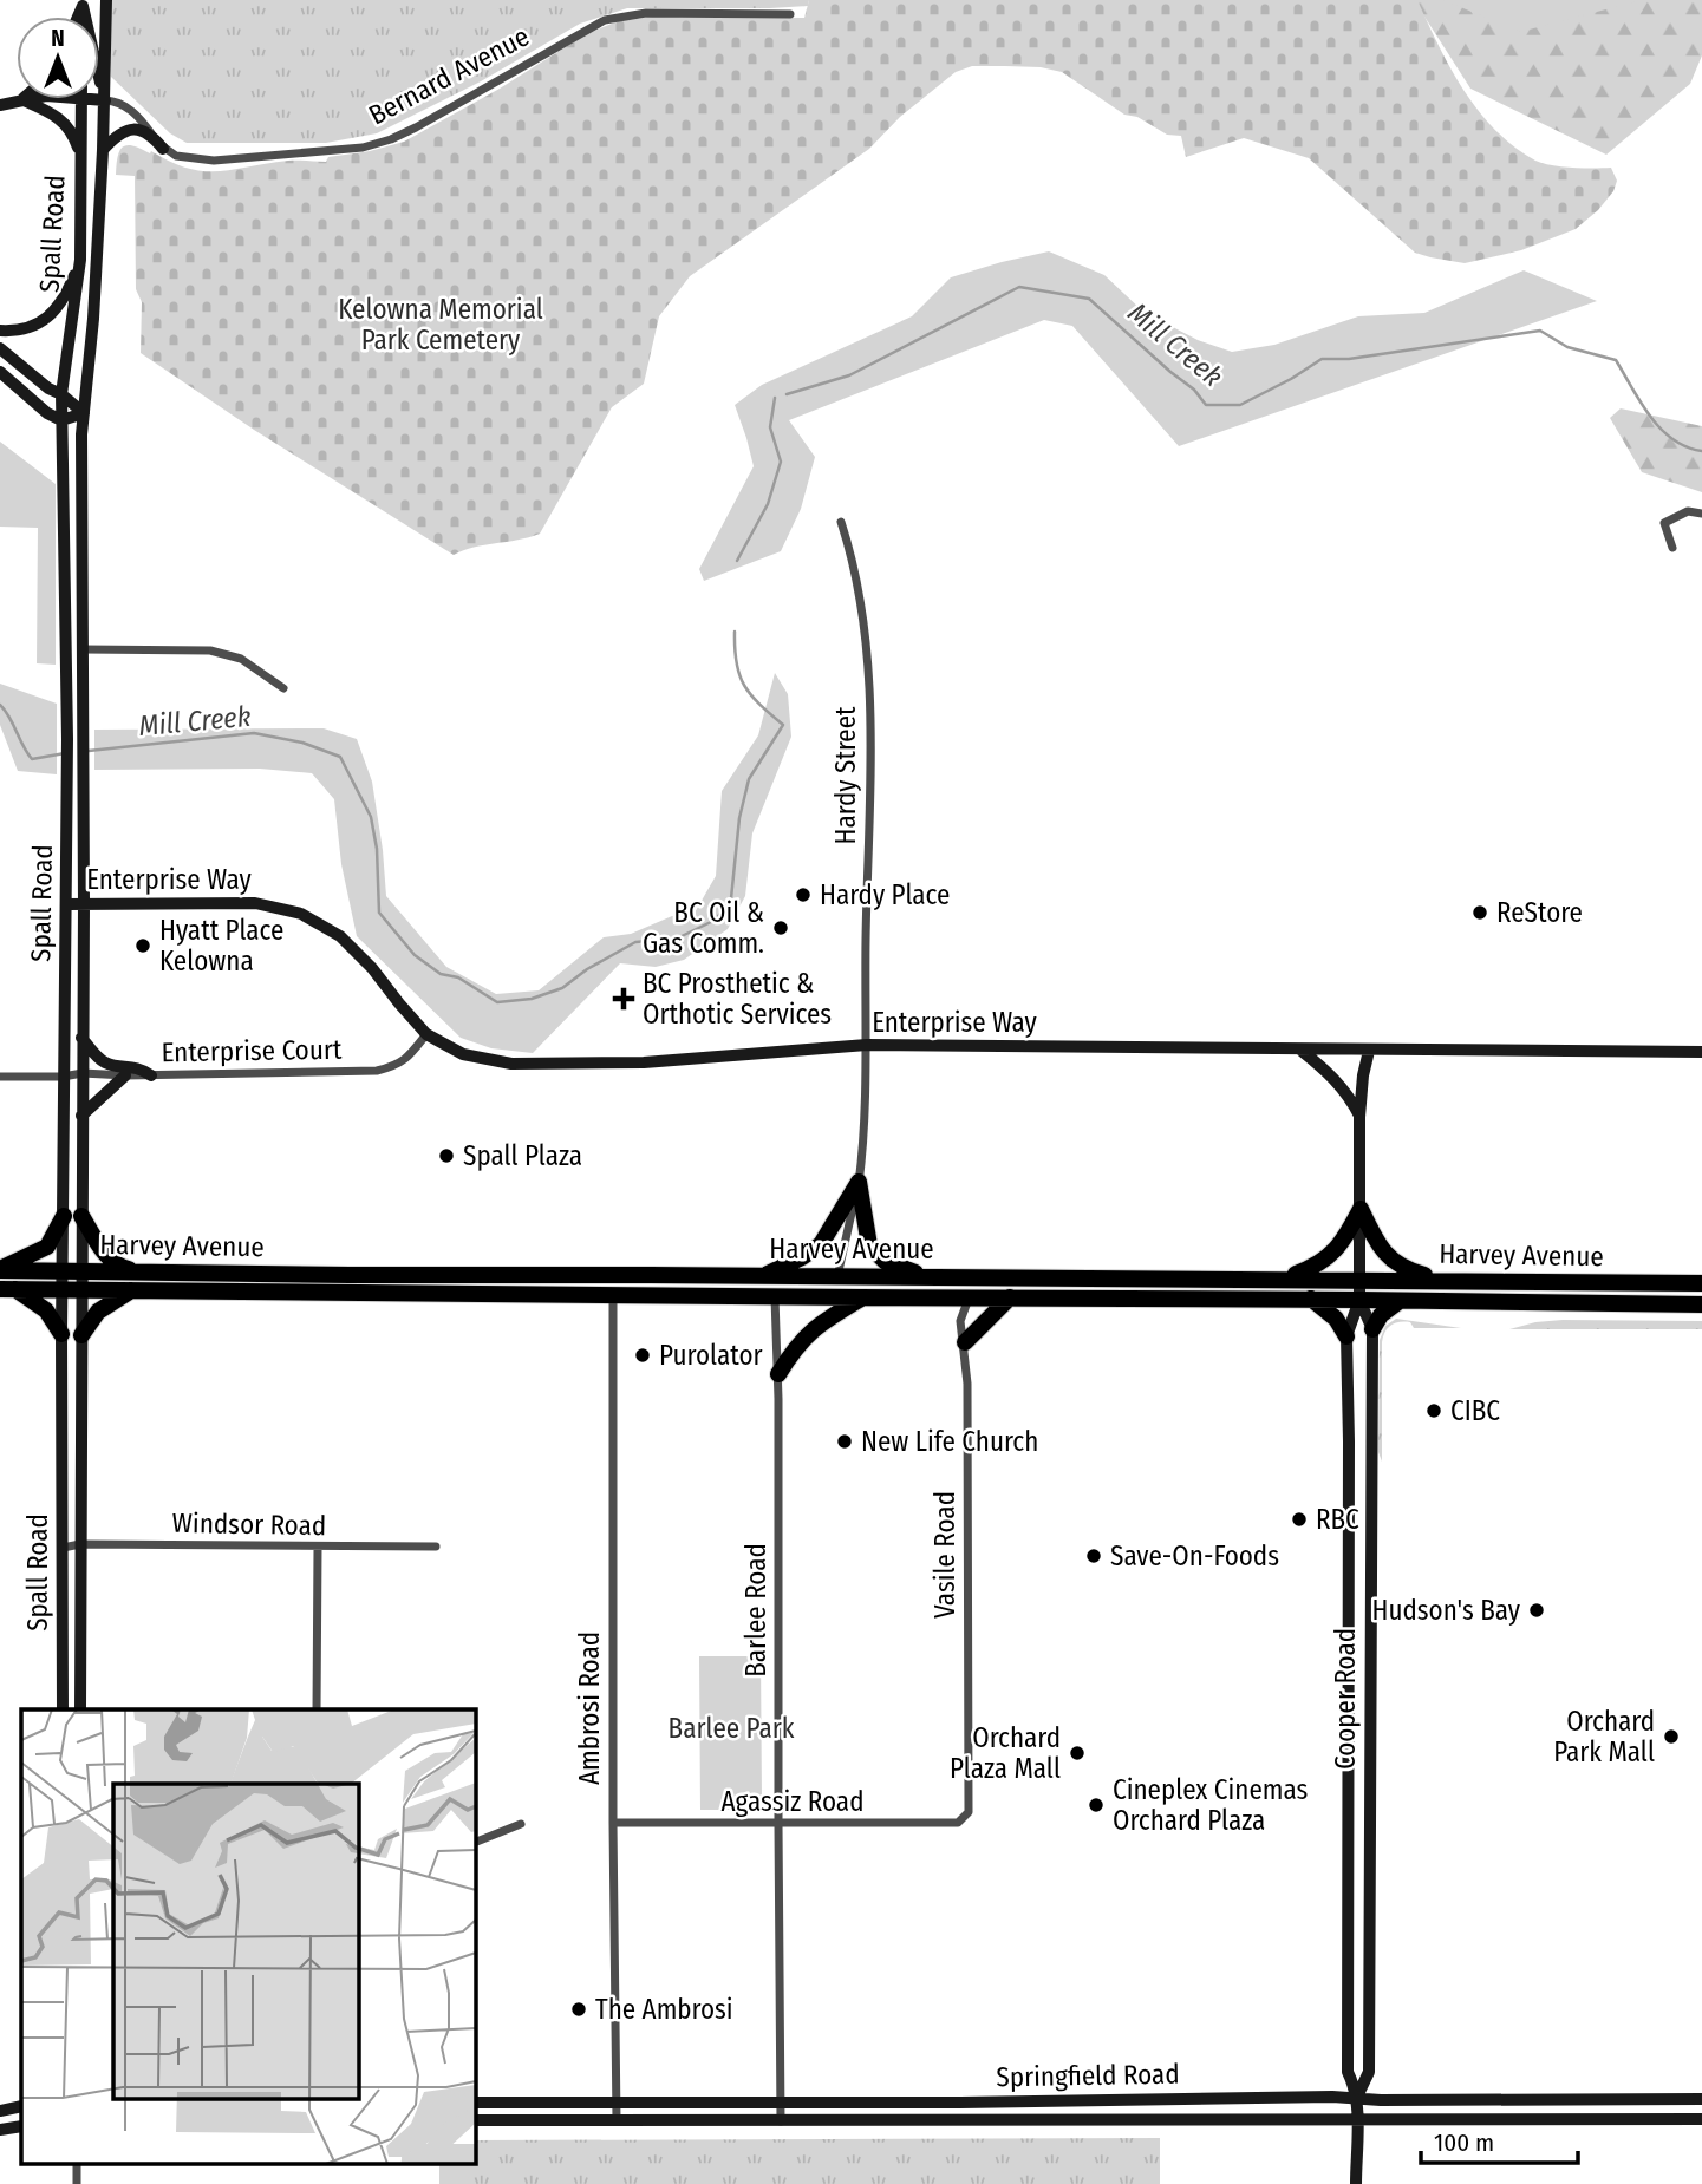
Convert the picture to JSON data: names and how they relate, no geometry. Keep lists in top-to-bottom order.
{
  "streets": {
    "highway": ["Harvey Avenue"],
    "main road": [
      "Spall Road",
      "Enterprise Way",
      "Cooper Road",
      "Springfield Road"
    ],
    "street": [
      "Bernard Avenue",
      "Hardy Street",
      "Enterprise Court",
      "Windsor Road",
      "Vasile Road",
      "Barlee Road",
      "Ambrosi Road",
      "Agassiz Road"
    ]
  },
  "crossings": [
    ["Spall Road", "Enterprise Way"],
    ["Spall Road", "Enterprise Court"],
    ["Spall Road", "Harvey Avenue"],
    ["Spall Road", "Windsor Road"],
    ["Hardy Street", "Enterprise Way"],
    ["Hardy Street", "Harvey Avenue"],
    ["Enterprise Way", "Enterprise Court"],
    ["Enterprise Way", "Cooper Road"],
    ["Harvey Avenue", "Vasile Road"],
    ["Harvey Avenue", "Barlee Road"],
    ["Harvey Avenue", "Cooper Road"],
    ["Harvey Avenue", "Ambrosi Road"],
    ["Vasile Road", "Agassiz Road"],
    ["Barlee Road", "Agassiz Road"],
    ["Barlee Road", "Springfield Road"],
    ["Cooper Road", "Springfield Road"],
    ["Ambrosi Road", "Agassiz Road"],
    ["Ambrosi Road", "Springfield Road"]
  ],
  "water": ["Mill Creek"],
  "parks": ["Kelowna Memorial Park Cemetery", "Barlee Park"],
  "places": {
    "other": [
      "Hardy Place",
      "ReStore",
      "BC Oil & Gas Comm.",
      "Hyatt Place Kelowna",
      "Spall Plaza",
      "Purolator",
      "CIBC",
      "New Life Church",
      "RBC",
      "Save-On-Foods",
      "Hudson's Bay",
      "Orchard Park Mall",
      "Orchard Plaza Mall",
      "Cineplex Cinemas Orchard Plaza",
      "The Ambrosi"
    ],
    "health": ["BC Prosthetic & Orthotic Services"]
  },
  "scale_bar": "100 m",
  "north": "top"
}
